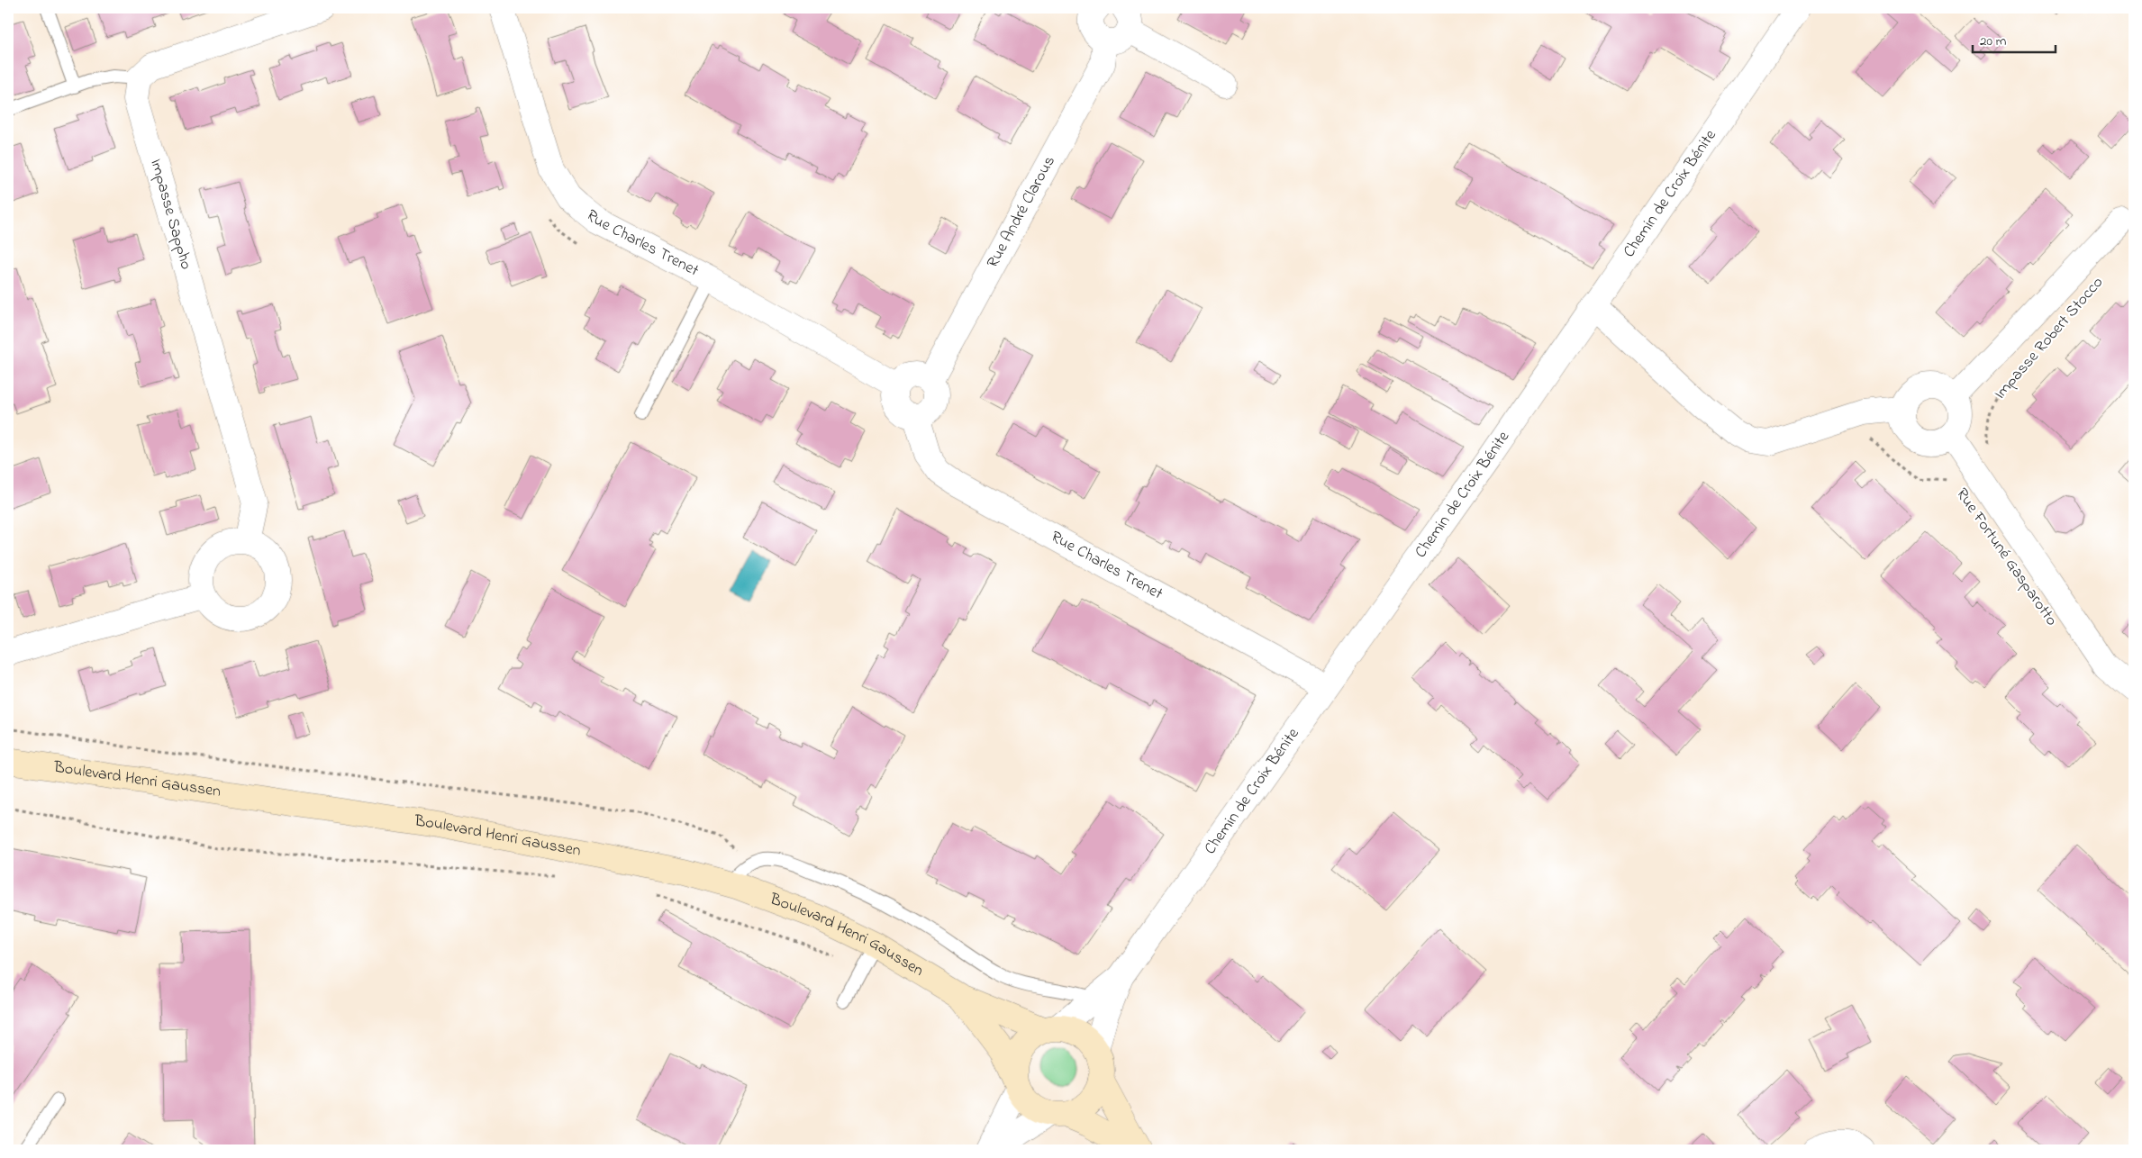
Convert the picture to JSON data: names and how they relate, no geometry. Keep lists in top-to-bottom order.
{
  "streets": {
    "street": [
      "Chemin de Croix Bénite",
      "Rue André Clarous",
      "Impasse Sappho",
      "Rue Charles Trenet",
      "Impasse Robert Stocco",
      "Rue Fortuné Gasparotto",
      "Boulevard Henri Gaussen"
    ]
  },
  "crossings": [
    ["Chemin de Croix Bénite", "Rue Charles Trenet"],
    ["Chemin de Croix Bénite", "Boulevard Henri Gaussen"],
    ["Rue André Clarous", "Rue Charles Trenet"],
    ["Impasse Robert Stocco", "Rue Fortuné Gasparotto"]
  ],
  "scale_bar": "20 m"
}
